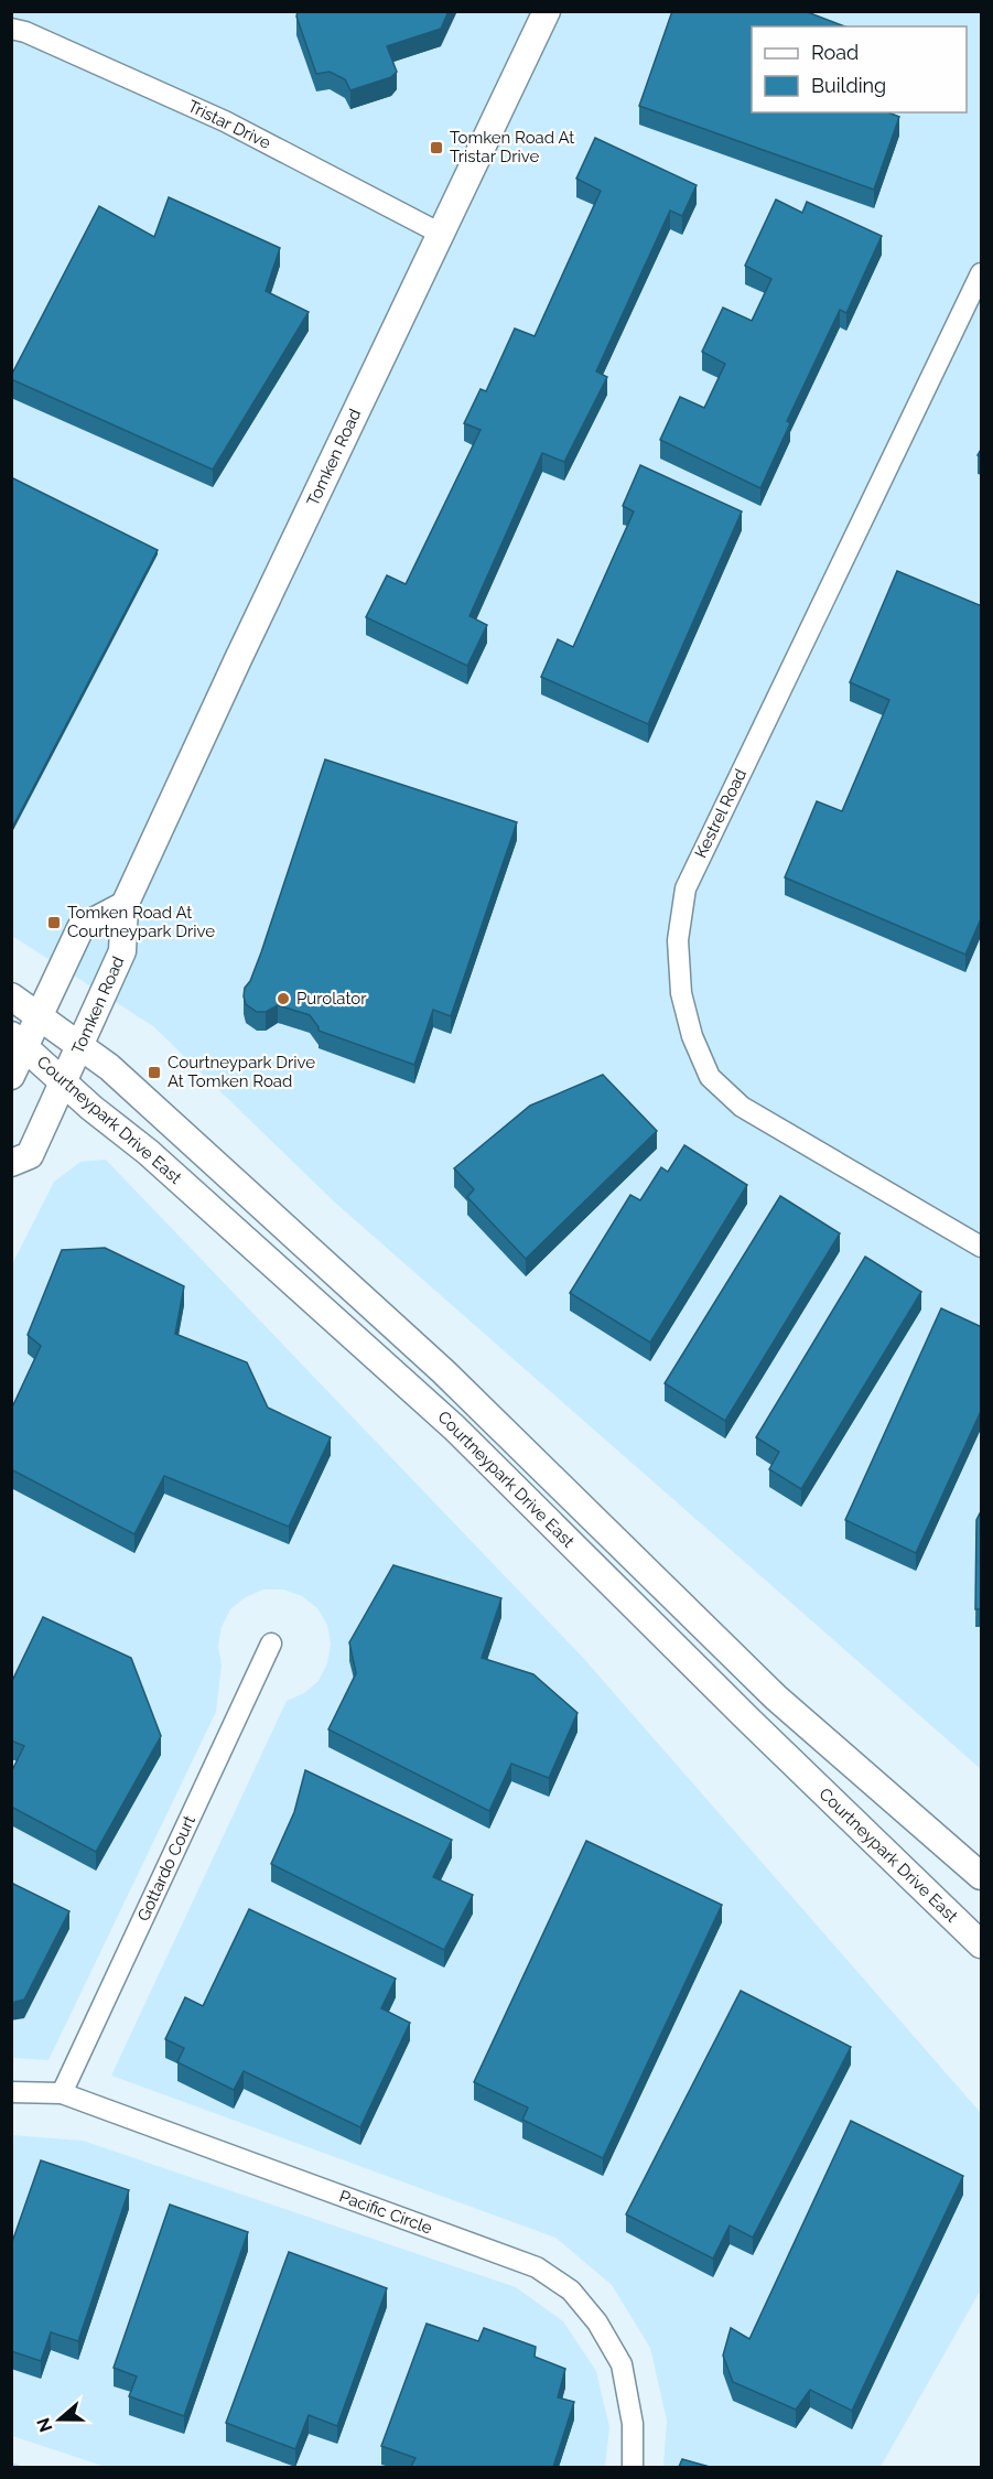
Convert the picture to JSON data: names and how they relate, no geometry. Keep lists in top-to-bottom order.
{
  "streets": {
    "main road": ["Tomken Road", "Courtneypark Drive East"],
    "street": [
      "Tristar Drive",
      "Kestrel Road",
      "Gottardo Court",
      "Pacific Circle"
    ]
  },
  "crossings": [
    ["Tristar Drive", "Tomken Road"],
    ["Tomken Road", "Courtneypark Drive East"],
    ["Gottardo Court", "Pacific Circle"]
  ],
  "places": {
    "transit": ["Tomken Road At Tristar Drive", "Tomken Road At Courtneypark Drive", "Courtneypark Drive At Tomken Road"],
    "other": ["Purolator"]
  },
  "legend": ["Road", "Building"],
  "north": "left"
}
